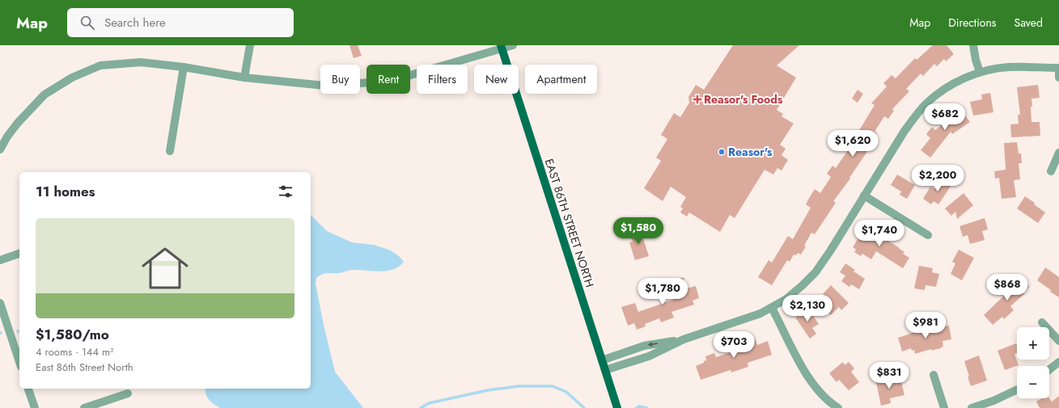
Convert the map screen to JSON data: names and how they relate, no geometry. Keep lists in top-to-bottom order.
{
  "streets": {
    "main road": ["EAST 86TH STREET NORTH"]
  },
  "places": {
    "health": ["Reasor's Foods"],
    "other": ["Reasor's"]
  },
  "page": {
    "header": "Map",
    "search": "Search here",
    "nav": ["Map", "Directions", "Saved"],
    "chip": [
      "Buy",
      "Rent",
      "Filters",
      "New",
      "Apartment"
    ],
    "price": [
      "$682",
      "$1,620",
      "$2,200",
      "$1,580",
      "$1,740",
      "$868",
      "$1,780",
      "$2,130",
      "$981",
      "$703",
      "$831"
    ],
    "heading": "11 homes",
    "list": [
      {
        "name": "$1,580/mo",
        "note": "4 rooms · 144 m² · East 86th Street North"
      }
    ],
    "map_buttons": ["+", "−"]
  }
}
